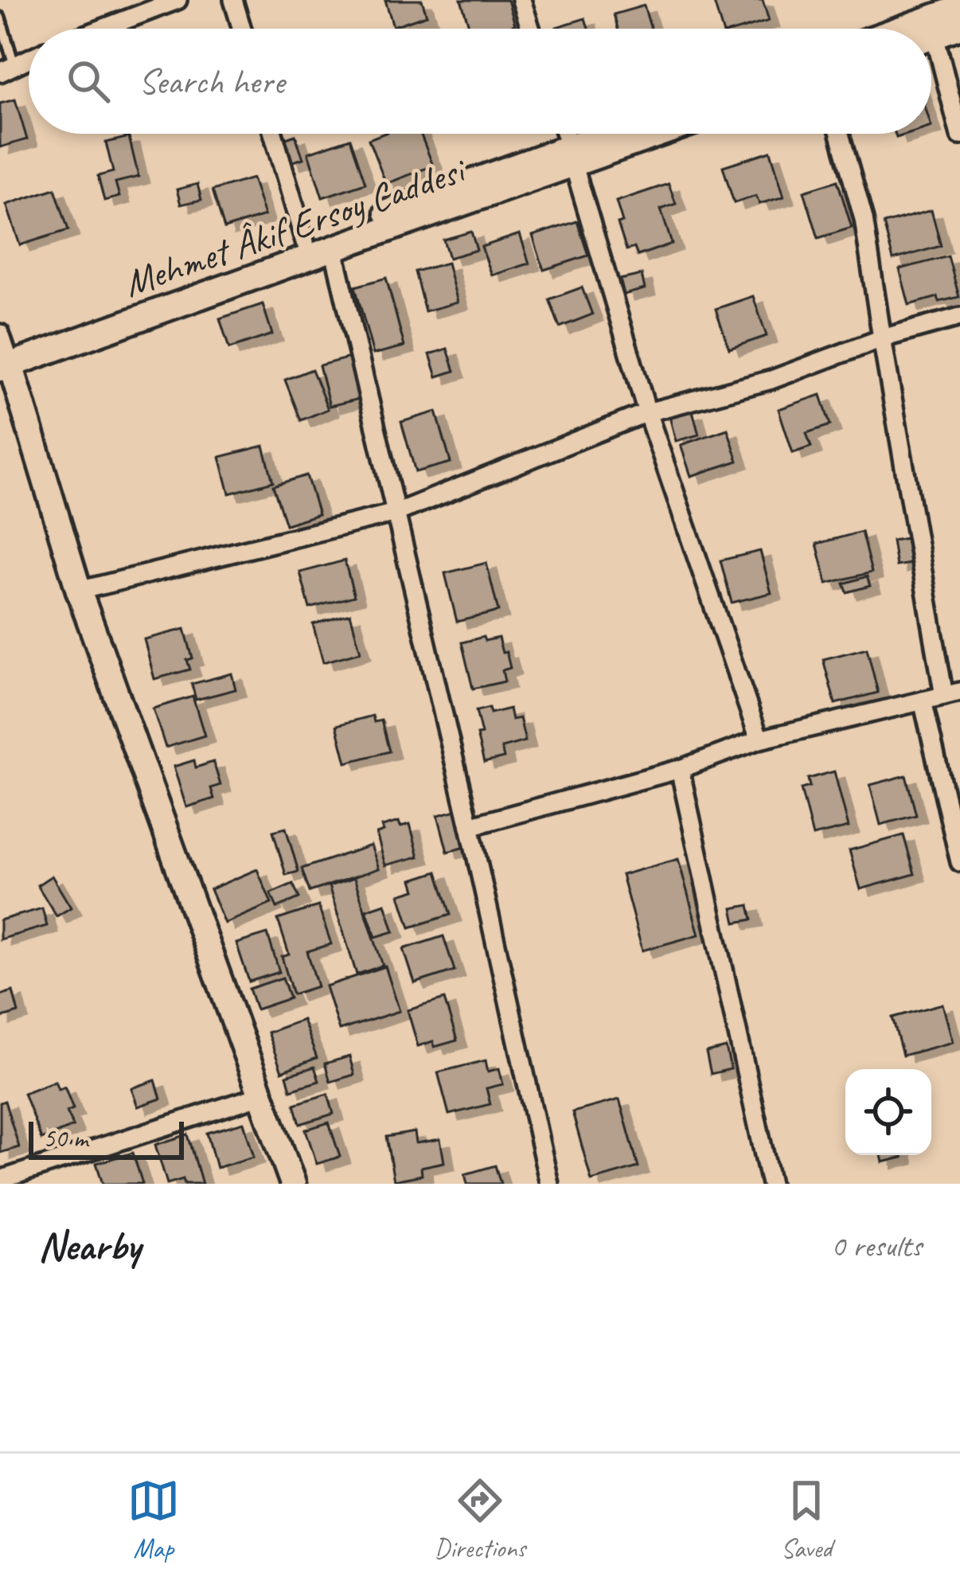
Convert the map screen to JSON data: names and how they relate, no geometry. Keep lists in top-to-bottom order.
{
  "streets": {
    "main road": ["Mehmet Âkif Ersoy Caddesi"]
  },
  "scale_bar": "50 m",
  "page": {
    "search": "Search here",
    "scale": "50 m",
    "heading": ["Nearby", "0 results"],
    "nav": ["Map", "Directions", "Saved"]
  }
}
